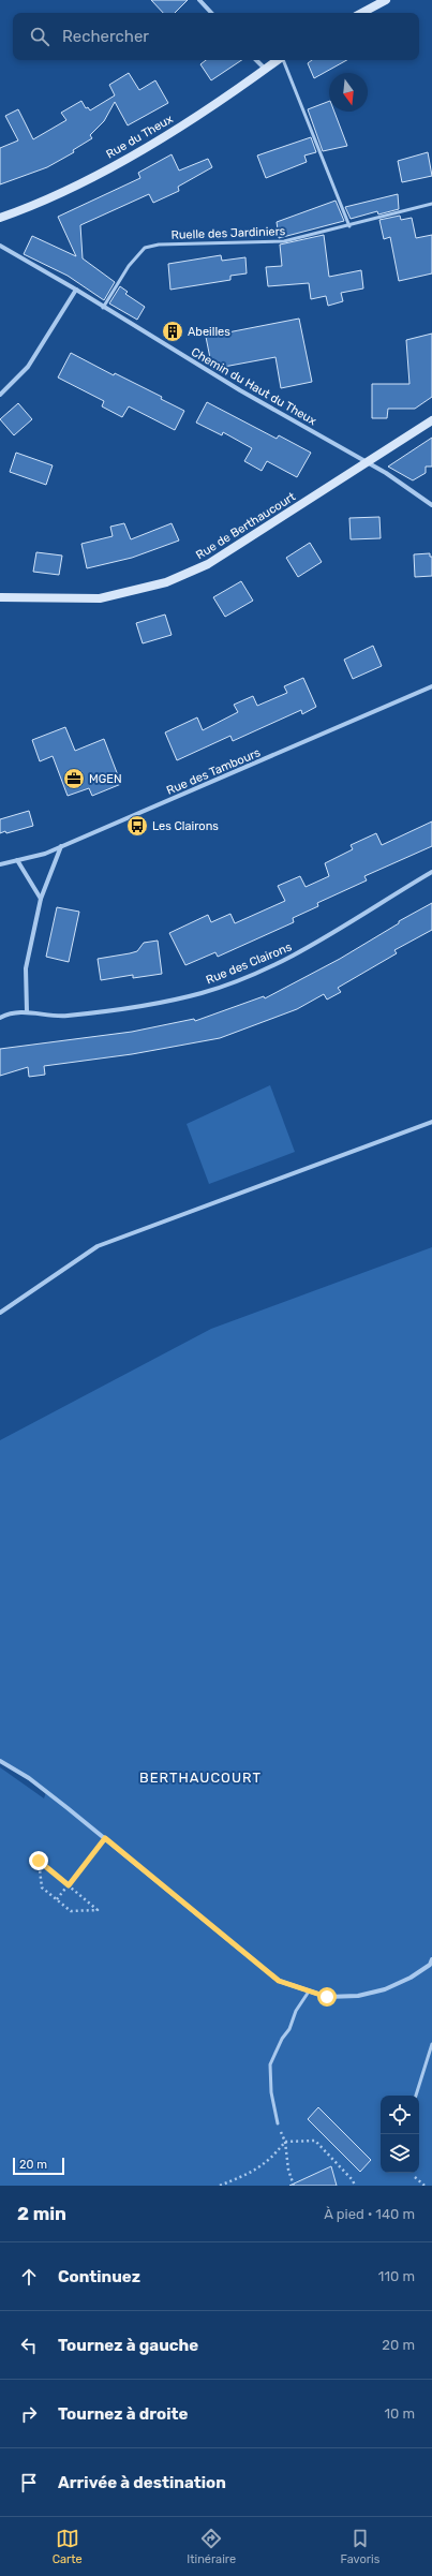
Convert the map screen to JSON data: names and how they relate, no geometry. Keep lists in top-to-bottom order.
{
  "streets": {
    "main road": ["Rue du Theux", "Rue de Berthaucourt"],
    "street": ["Chemin du Haut du Theux", "Rue des Tambours", "Rue des Clairons"],
    "lane": ["Ruelle des Jardiniers"]
  },
  "crossings": [
    ["Ruelle des Jardiniers", "Chemin du Haut du Theux"],
    ["Chemin du Haut du Theux", "Rue de Berthaucourt"]
  ],
  "districts": ["BERTHAUCOURT"],
  "places": {
    "building": ["Abeilles"],
    "office": ["MGEN"],
    "bus stop": ["Les Clairons"]
  },
  "scale_bar": "20 m",
  "north": "bottom",
  "page": {
    "search": "Rechercher",
    "scale": "20 m",
    "heading": ["2 min", "À pied · 140 m"],
    "list": [
      ["Continuez", "110 m"],
      ["Tournez à gauche", "20 m"],
      ["Tournez à droite", "10 m"],
      "Arrivée à destination"
    ],
    "nav": ["Carte", "Itinéraire", "Favoris"]
  }
}
